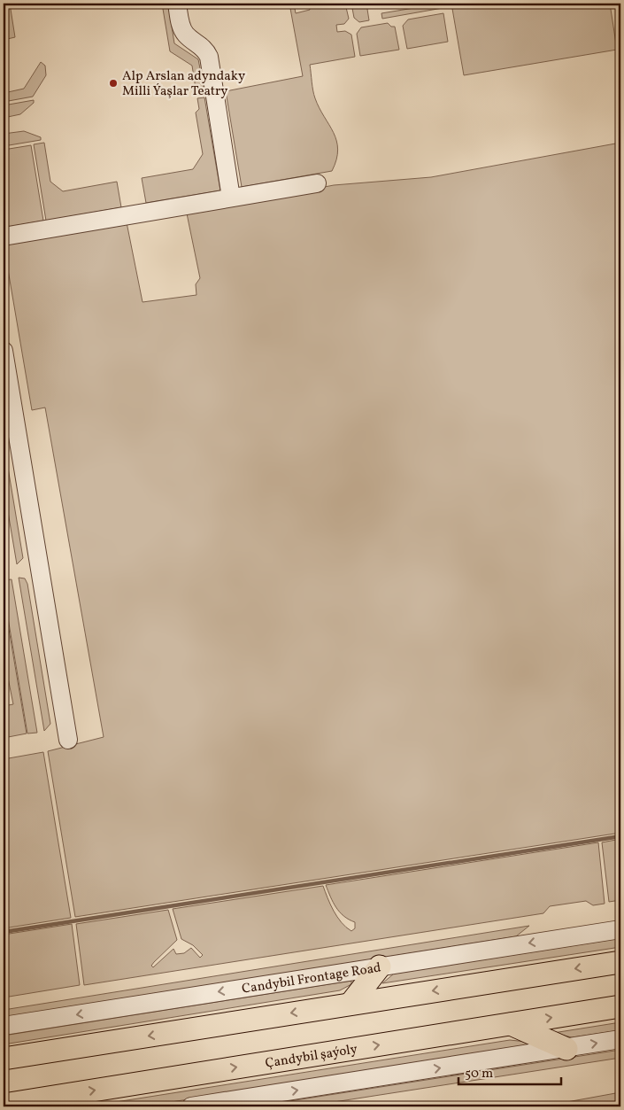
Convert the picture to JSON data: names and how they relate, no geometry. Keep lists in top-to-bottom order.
{
  "streets": {
    "main road": ["Çandybil şaýoly"],
    "street": ["Candybil Frontage Road"]
  },
  "places": ["Alp Arslan adyndaky Milli Ýaşlar Teatry"],
  "scale_bar": "50 m"
}
